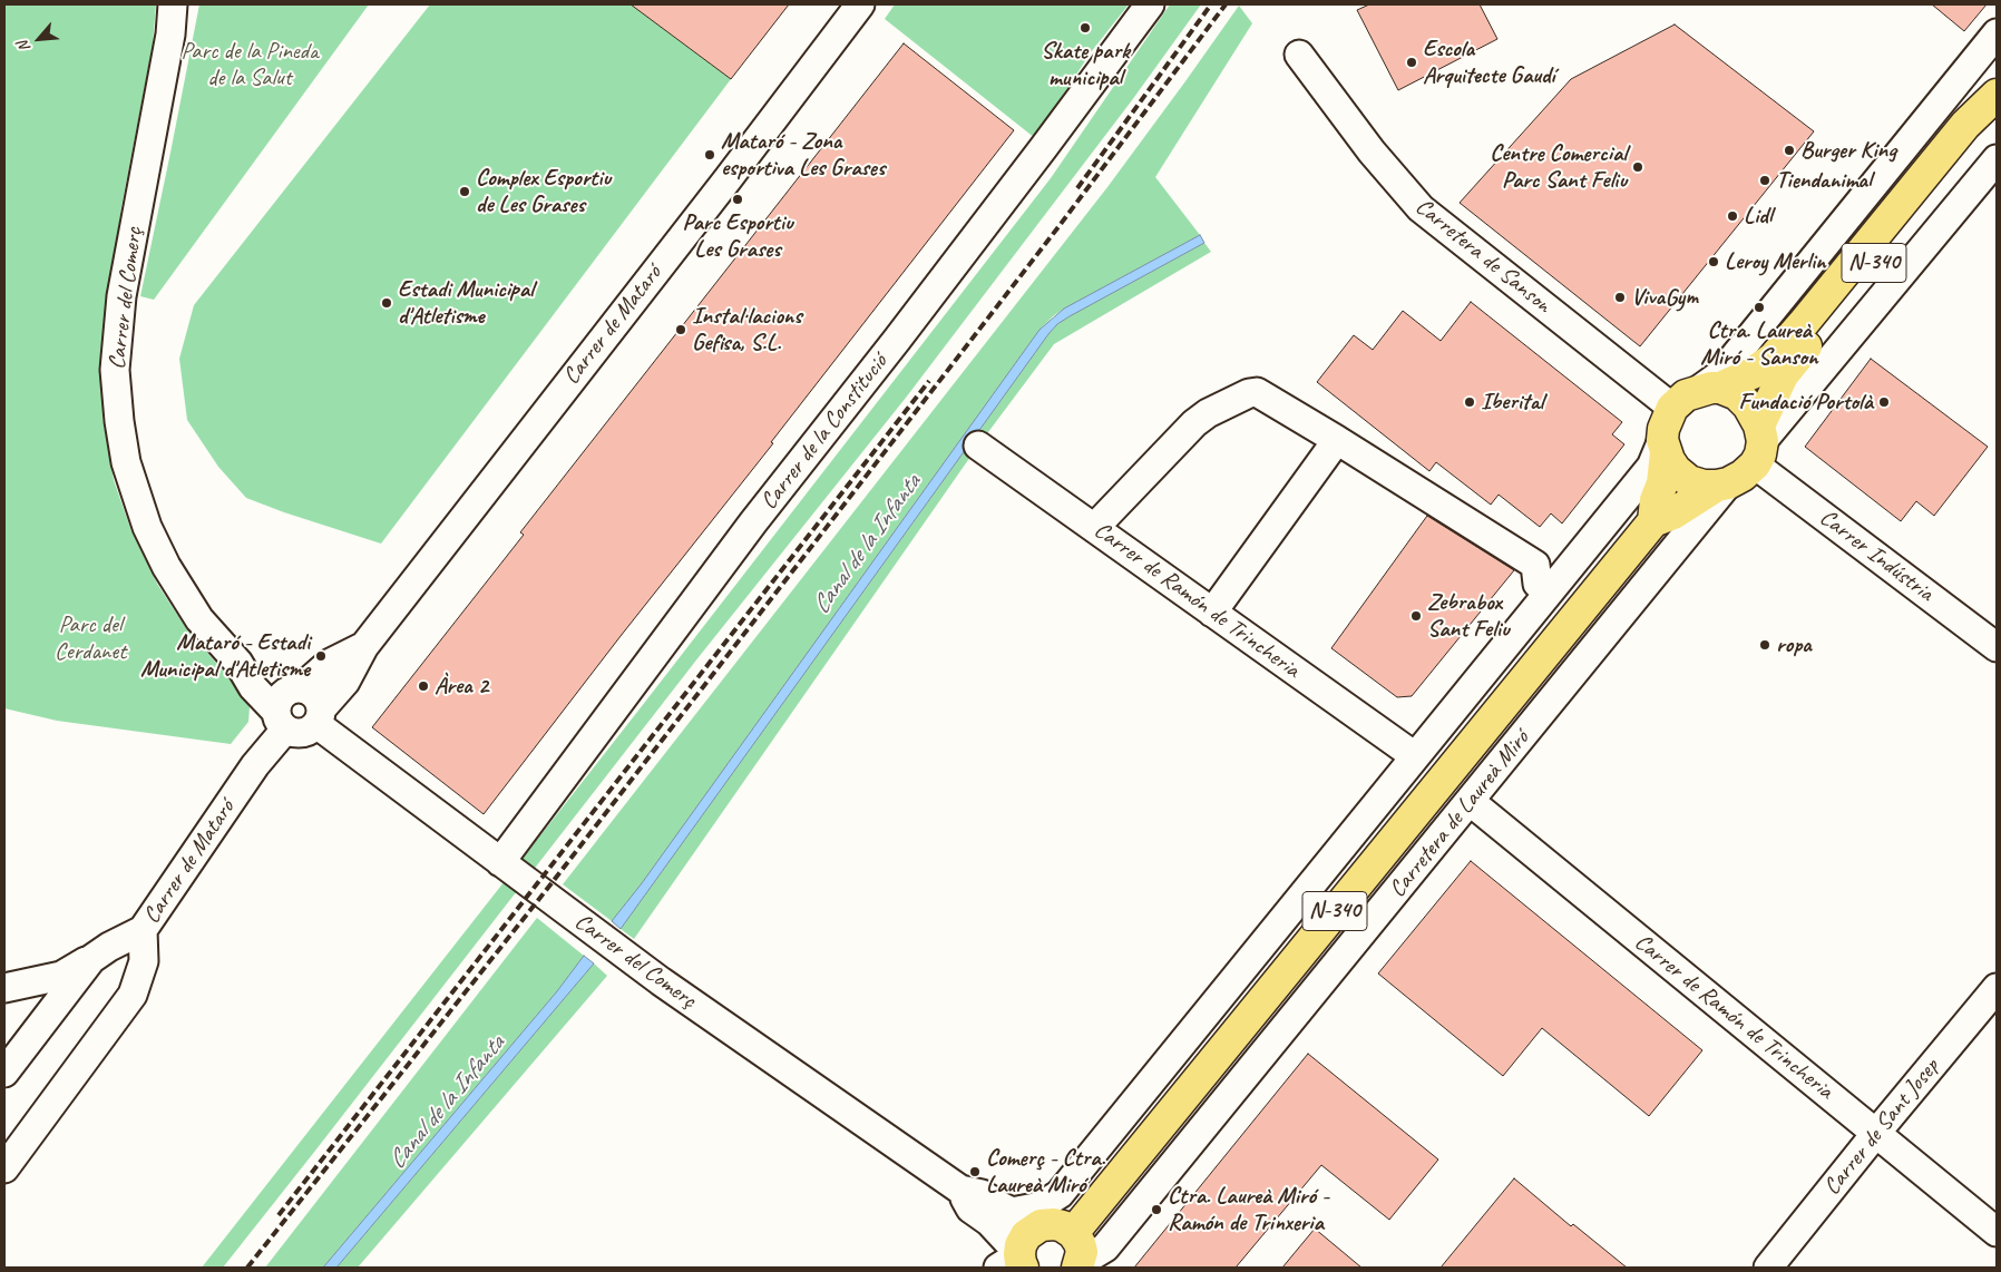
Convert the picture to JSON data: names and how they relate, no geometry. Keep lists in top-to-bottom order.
{
  "streets": {
    "main road": ["N-340", "Carretera de Laureà Miró"],
    "street": [
      "Carretera de Sanson",
      "Carrer del Comerç",
      "Carrer de Mataró",
      "Carrer de la Constitució",
      "Carrer Indústria",
      "Carrer de Ramón de Trincheria",
      "Carrer de Sant Josep"
    ]
  },
  "crossings": [
    ["Carretera de Sanson", "N-340"],
    ["Carretera de Sanson", "Carrer Indústria"],
    ["Carretera de Sanson", "Carretera de Laureà Miró"],
    ["N-340", "Carrer Indústria"],
    ["N-340", "Carretera de Laureà Miró"],
    ["Carrer del Comerç", "Carrer de Mataró"],
    ["Carrer del Comerç", "Carrer de la Constitució"],
    ["Carrer Indústria", "Carretera de Laureà Miró"],
    ["Carrer de Ramón de Trincheria", "Carretera de Laureà Miró"],
    ["Carrer de Ramón de Trincheria", "Carrer de Sant Josep"]
  ],
  "water": ["Canal de la Infanta"],
  "parks": ["Parc de la Pineda de la Salut", "Parc del Cerdanet"],
  "places": [
    "Skate park municipal",
    "Escola Arquitecte Gaudí",
    "Burger King",
    "Mataró - Zona esportiva Les Grases",
    "Centre Comercial Parc Sant Feliu",
    "Tiendanimal",
    "Complex Esportiu de Les Grases",
    "Parc Esportiu Les Grases",
    "Lidl",
    "Leroy Merlin",
    "VivaGym",
    "Estadi Municipal d'Atletisme",
    "Ctra. Laureà Miró - Sanson",
    "Instal·lacions Gefisa, S.L.",
    "Iberital",
    "Fundació Portolà",
    "Zebrabox Sant Feliu",
    "ropa",
    "Mataró - Estadi Municipal d'Atletisme",
    "Àrea 2",
    "Comerç - Ctra. Laureà Miró",
    "Ctra. Laureà Miró - Ramón de Trinxeria"
  ],
  "north": "bottom left"
}
